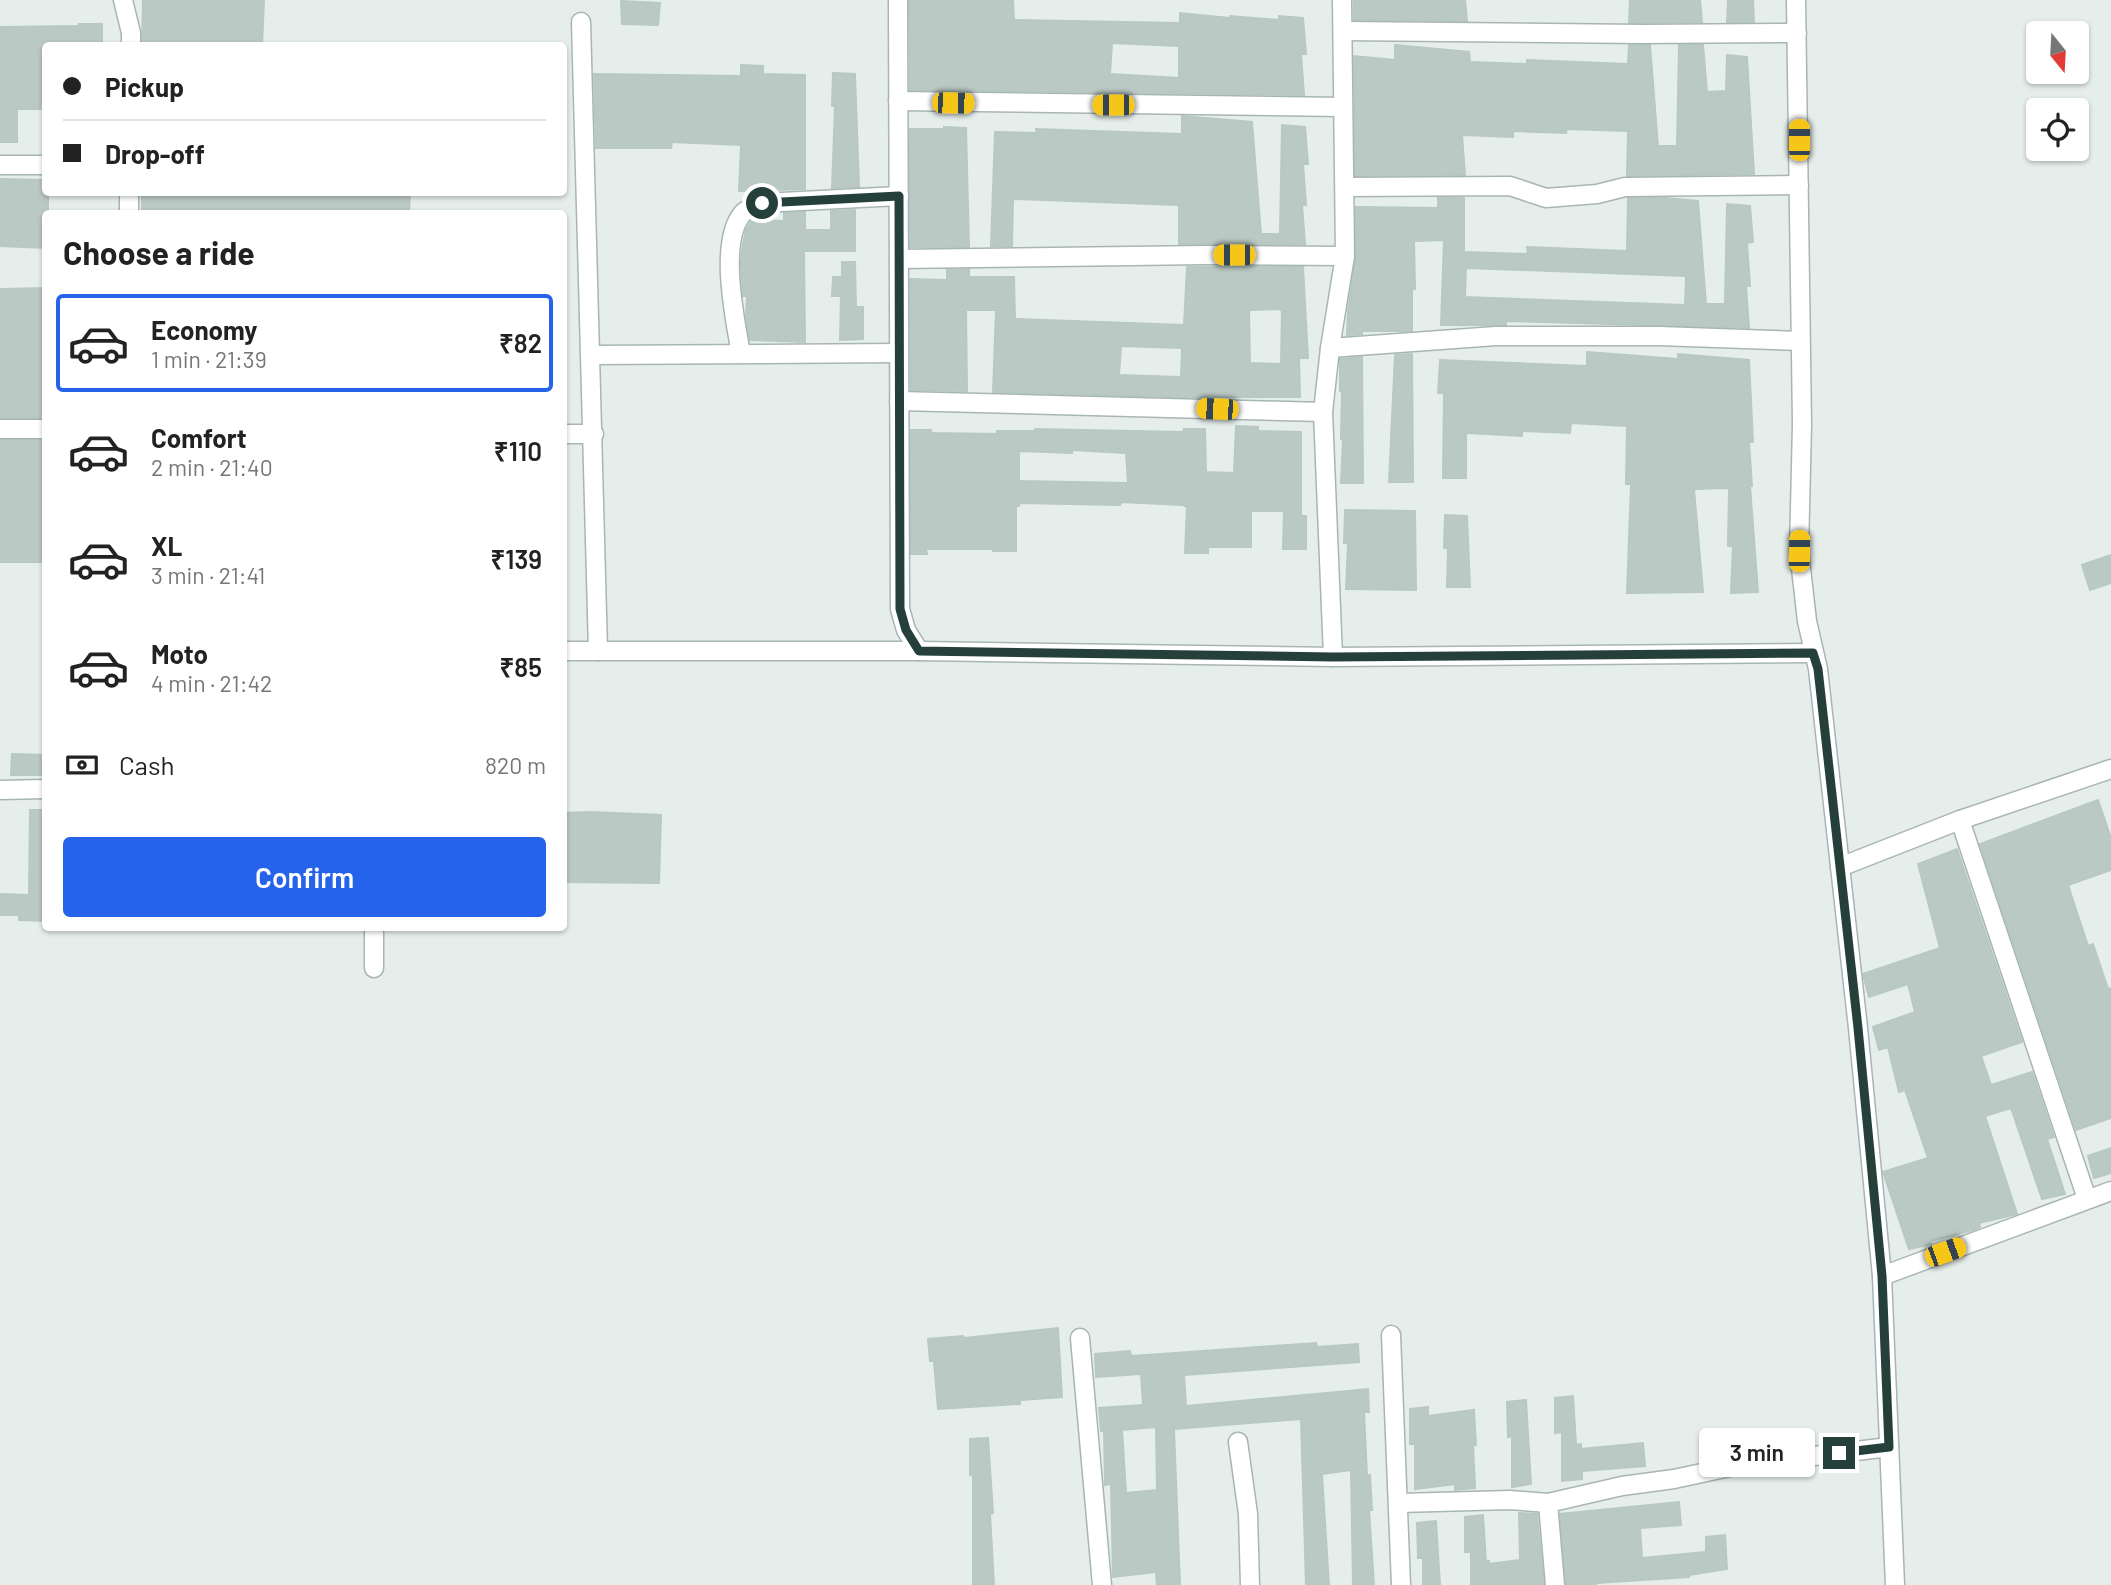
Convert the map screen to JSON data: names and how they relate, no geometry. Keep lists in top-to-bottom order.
{
  "north": "bottom",
  "page": {
    "banner": ["Pickup", "Drop-off"],
    "heading": "Choose a ride",
    "list": [
      {
        "name": "Economy",
        "note": "1 min · 21:39",
        "value": "₹82"
      },
      {
        "name": "Comfort",
        "note": "2 min · 21:40",
        "value": "₹110"
      },
      {
        "name": "XL",
        "note": "3 min · 21:41",
        "value": "₹139"
      },
      {
        "name": "Moto",
        "note": "4 min · 21:42",
        "value": "₹85"
      }
    ],
    "pay": ["Cash", "820 m"],
    "buttons": "Confirm",
    "bubble": "3 min"
  }
}
